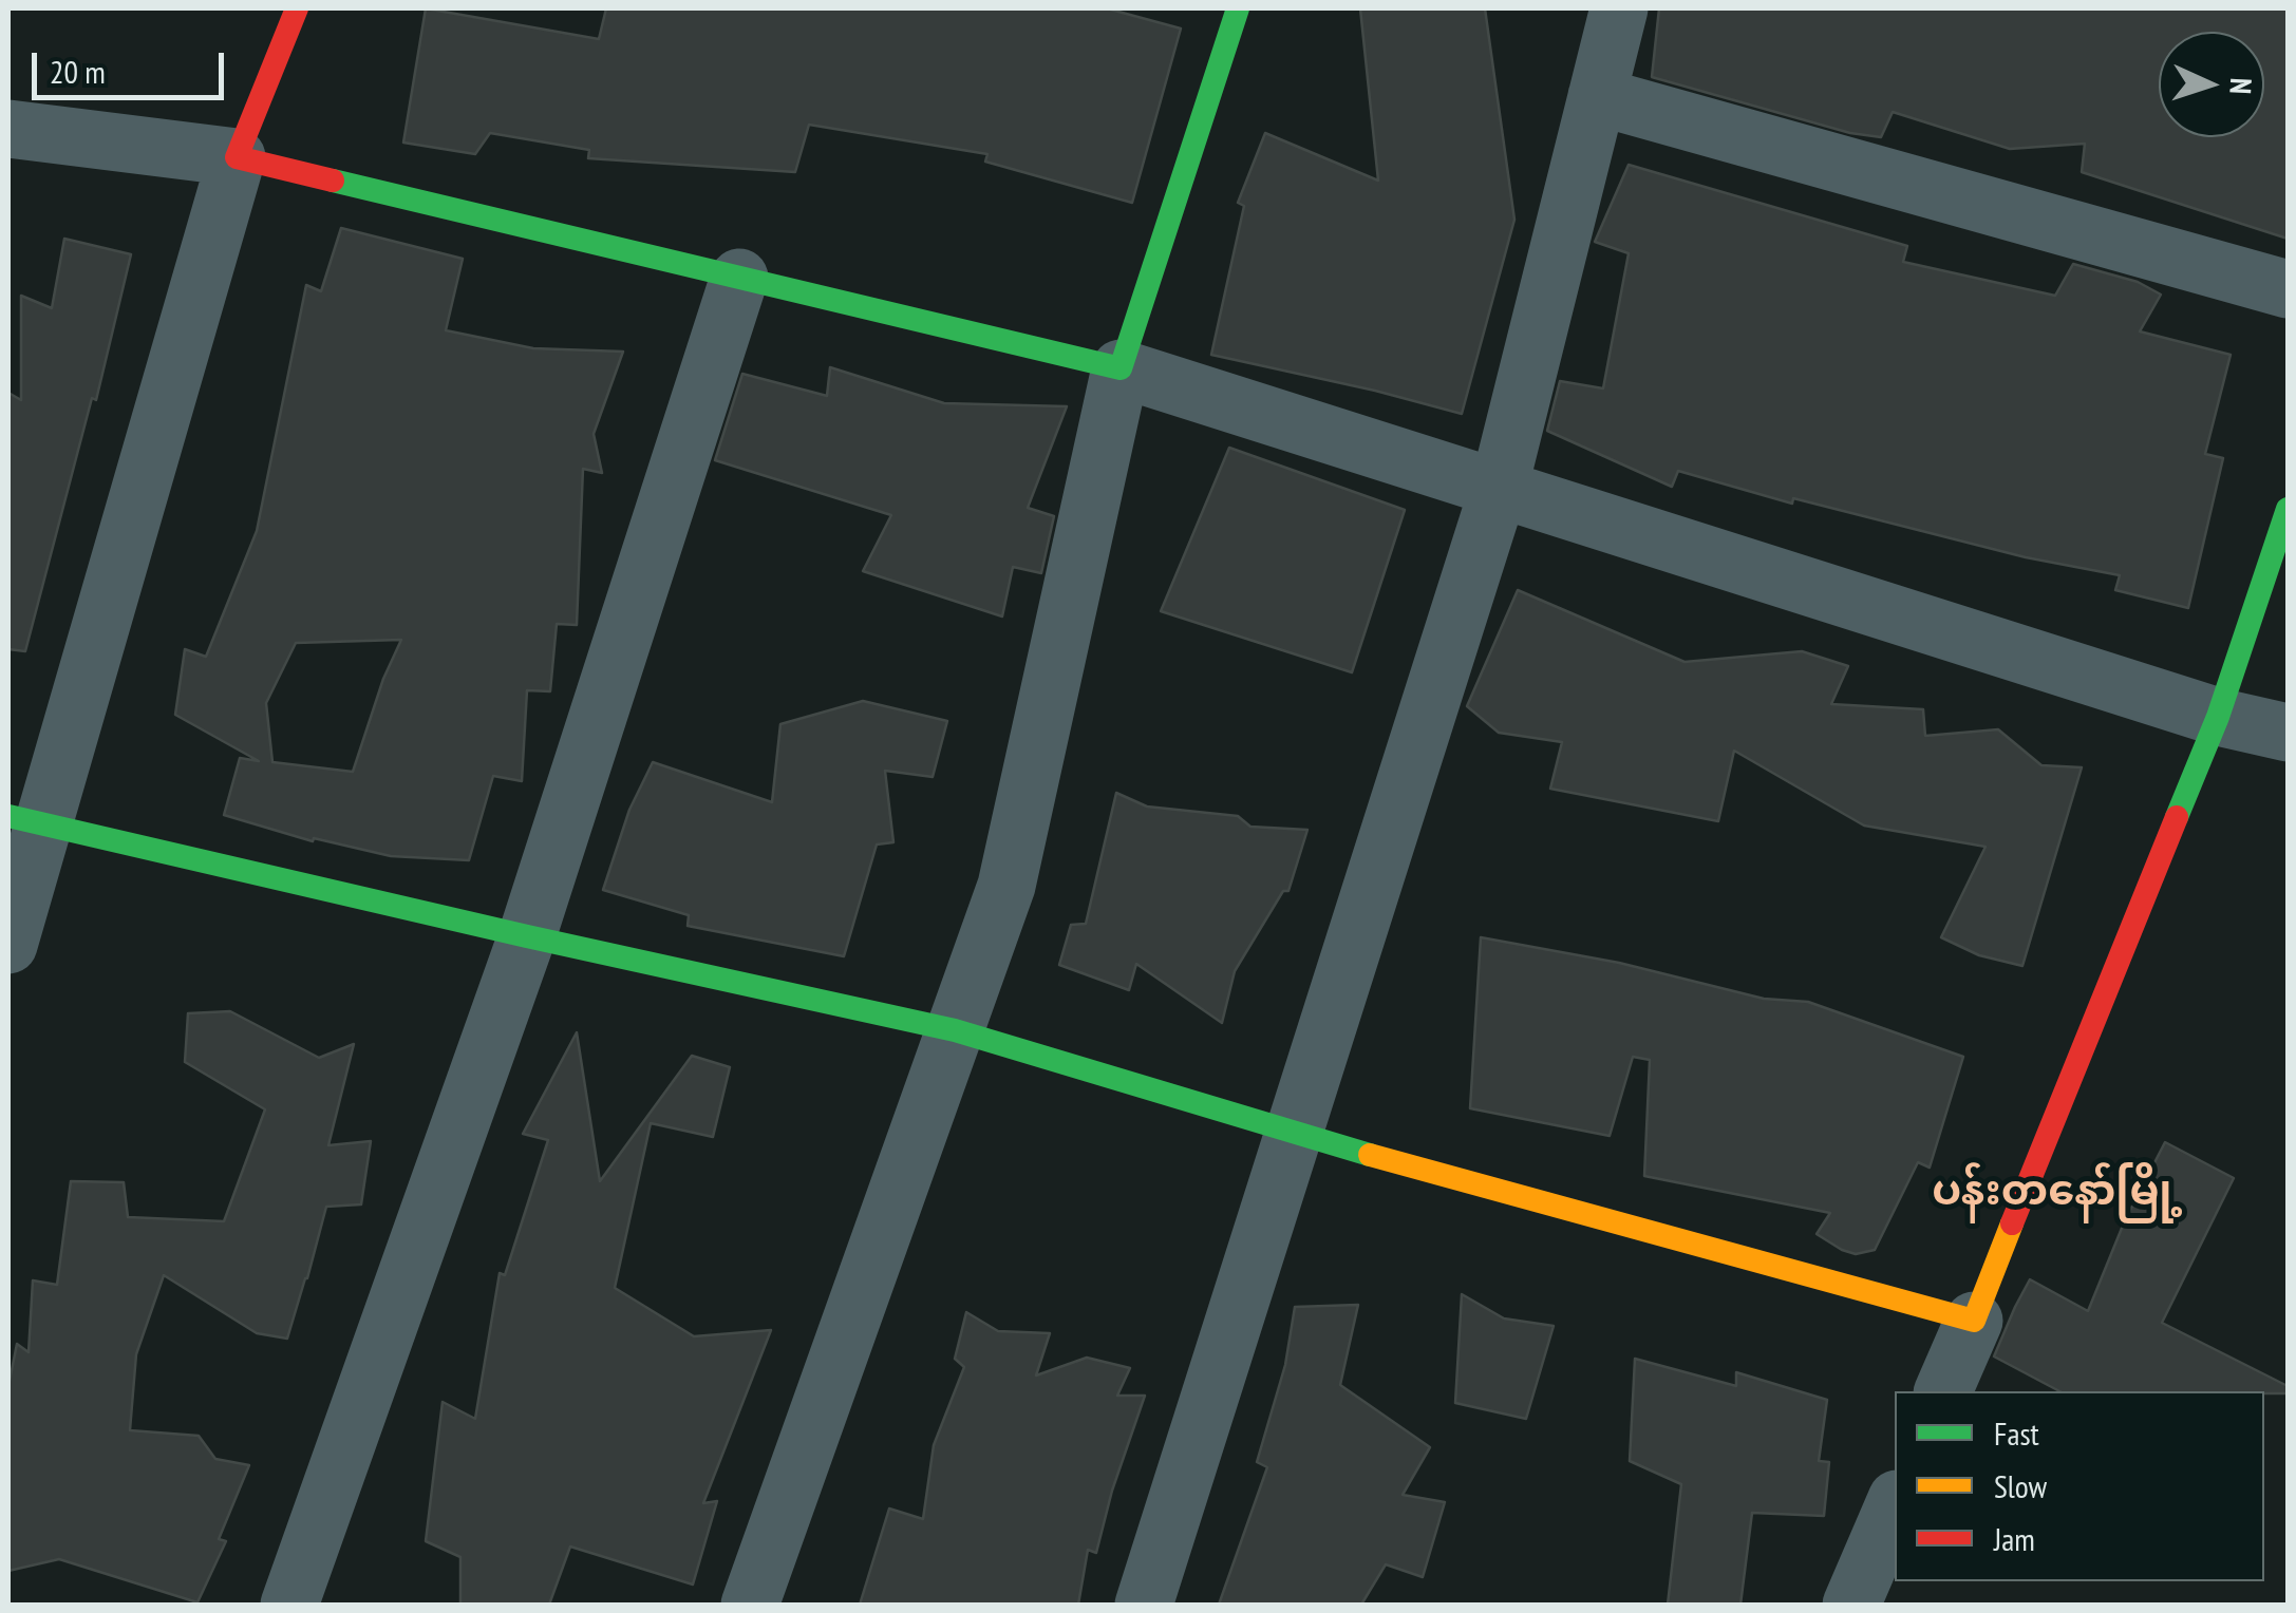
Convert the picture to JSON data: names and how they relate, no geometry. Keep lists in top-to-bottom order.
{
  "districts": ["ပန်းတနော်မြို့"],
  "legend": ["Fast", "Slow", "Jam"],
  "scale_bar": "20 m",
  "north": "right"
}
